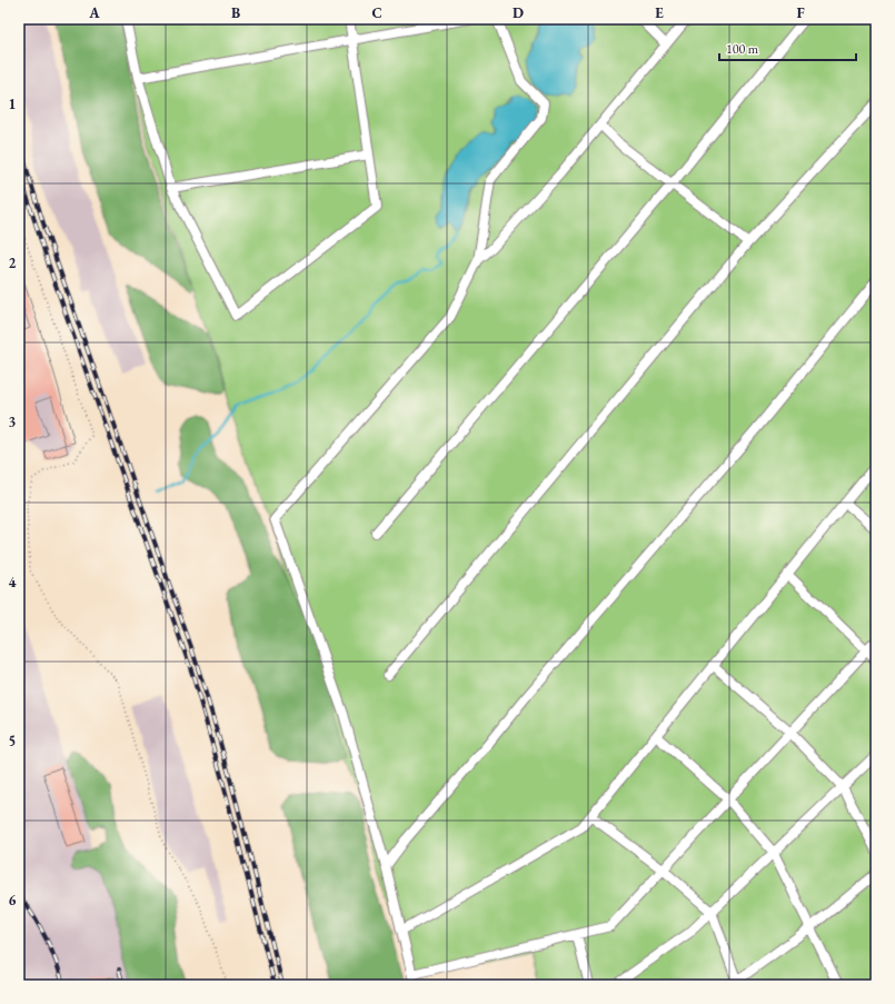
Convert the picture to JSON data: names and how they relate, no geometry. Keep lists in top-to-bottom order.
{
  "scale_bar": "100 m",
  "grid": {
    "columns": [
      "A",
      "B",
      "C",
      "D",
      "E",
      "F"
    ],
    "rows": [
      "1",
      "2",
      "3",
      "4",
      "5",
      "6"
    ]
  }
}
